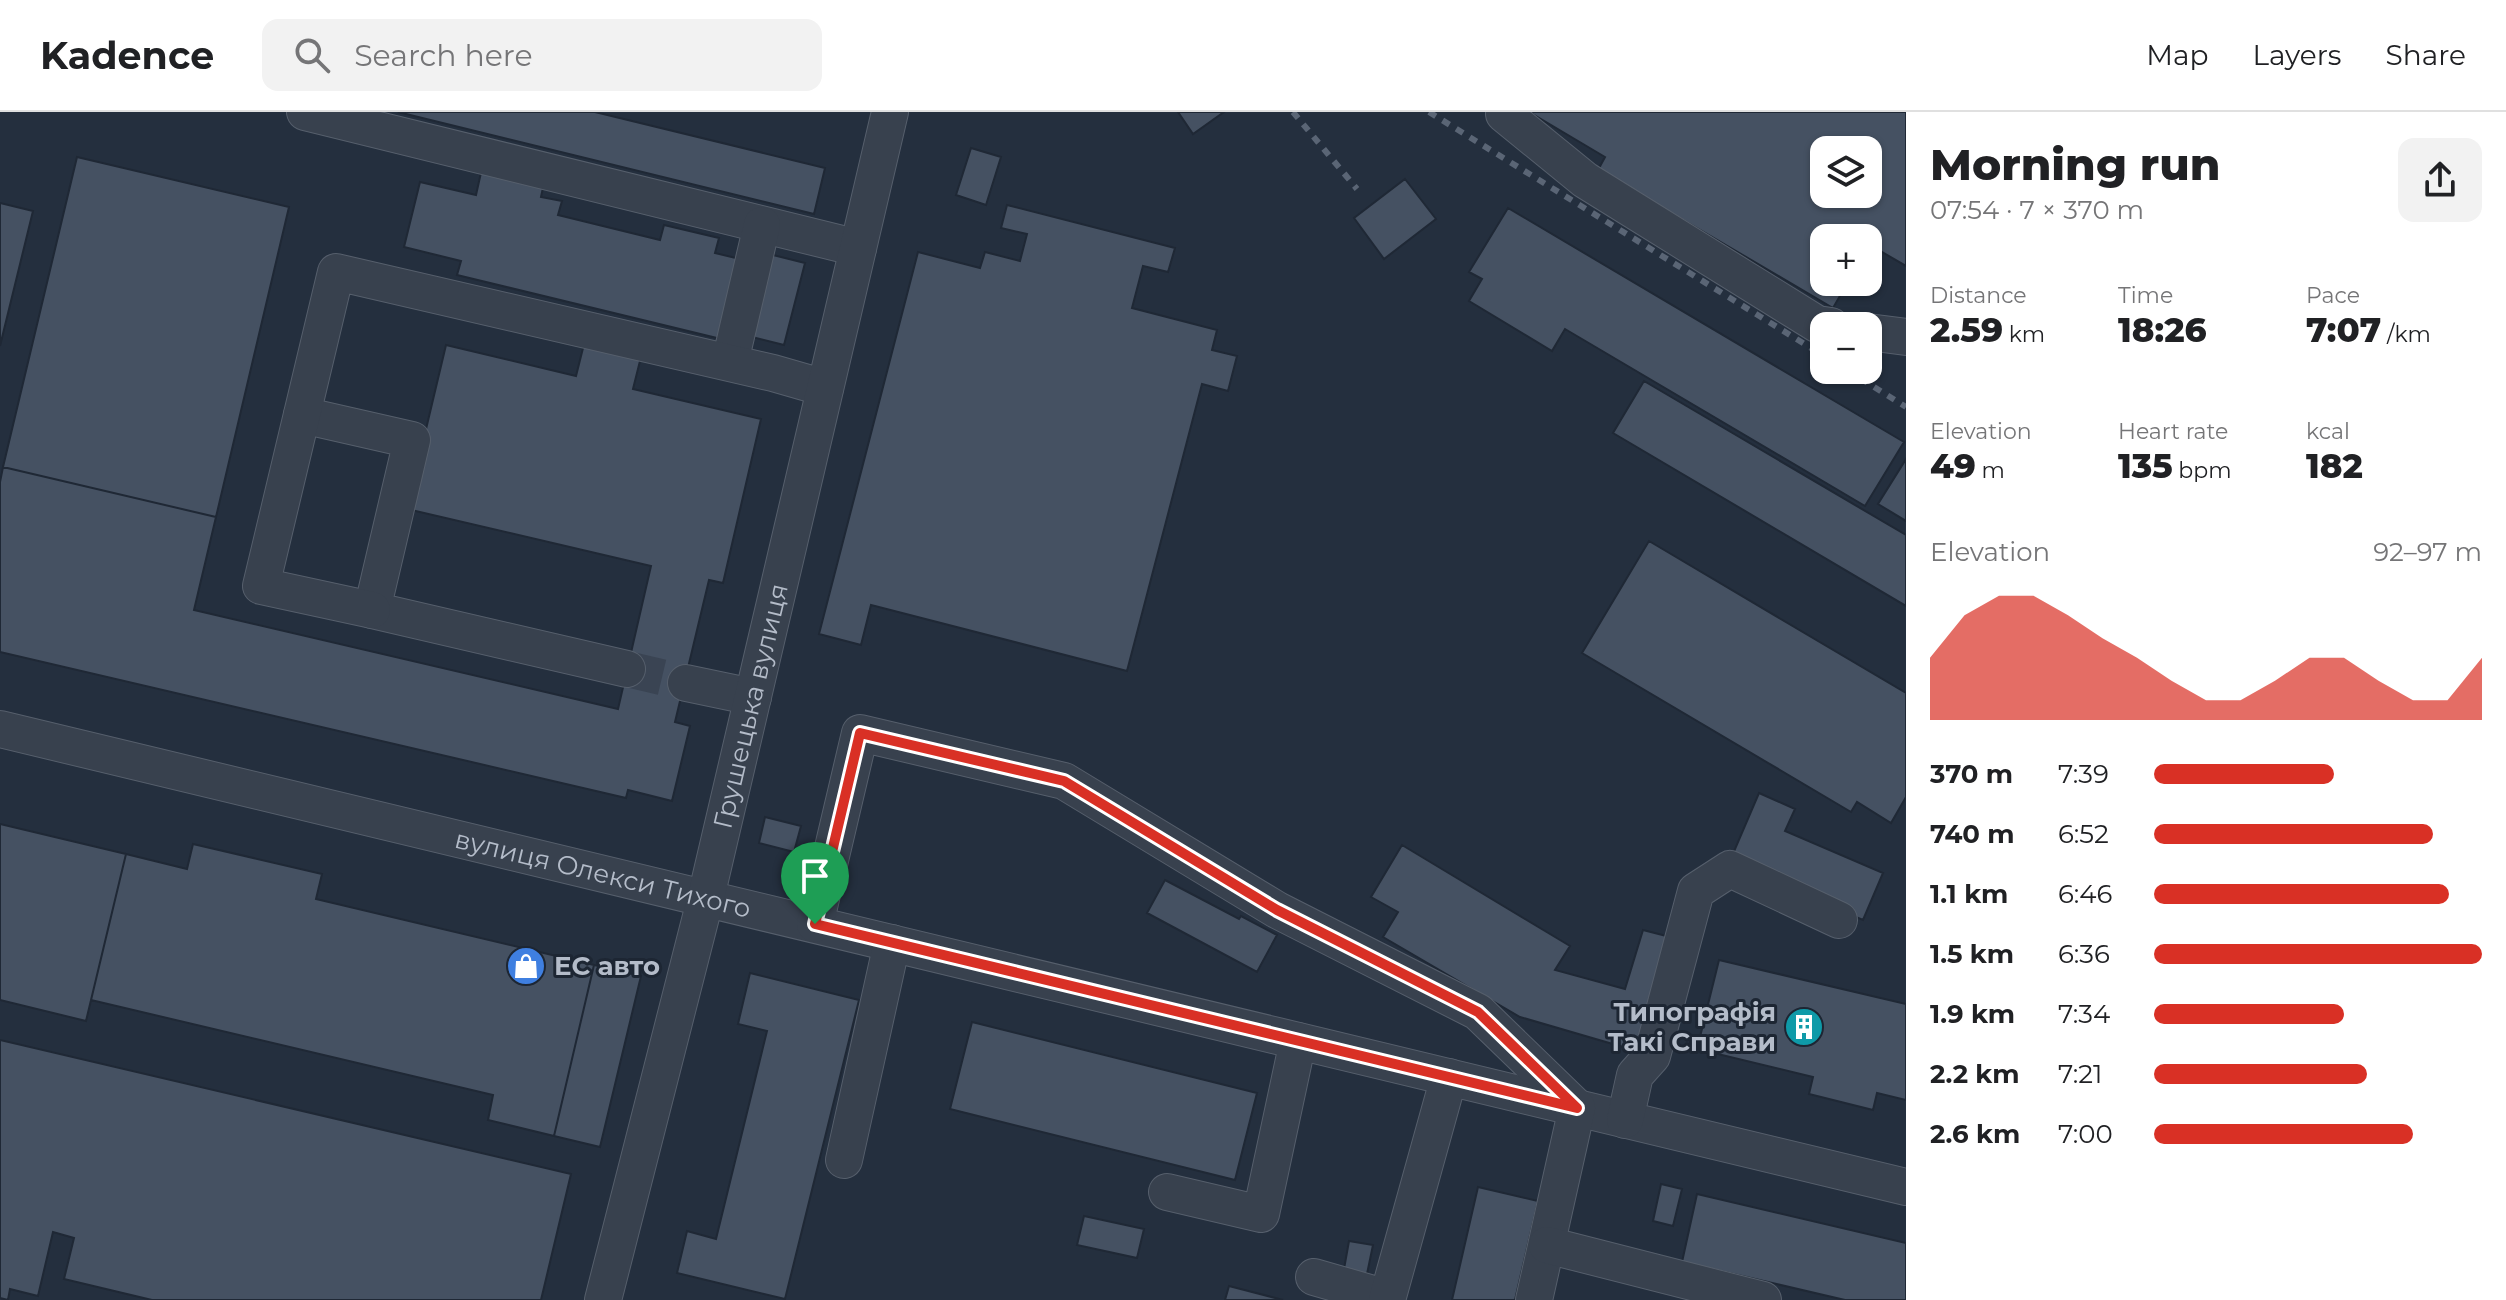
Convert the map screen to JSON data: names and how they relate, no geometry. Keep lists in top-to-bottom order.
{
  "streets": {
    "street": ["Грушецька вулиця", "вулиця Олекси Тихого"]
  },
  "crossings": [
    ["Грушецька вулиця", "вулиця Олекси Тихого"]
  ],
  "places": {
    "shop": ["ЕС авто"],
    "building": ["Типографія Такі Справи"]
  },
  "page": {
    "header": "Kadence",
    "search": "Search here",
    "nav": ["Map", "Layers", "Share"],
    "heading": ["Morning run", "07:54 · 7 × 370 m"],
    "map_buttons": ["+", "−"],
    "stats": [
      ["Distance", "2.59 km"],
      ["Time", "18:26"],
      ["Pace", "7:07 /km"],
      ["Elevation", "49 m"],
      ["Heart rate", "135 bpm"],
      ["kcal", "182"]
    ],
    "chart": ["Elevation", "92–97 m"],
    "list": [
      {
        "name": "370 m",
        "note": "7:39"
      },
      {
        "name": "740 m",
        "note": "6:52"
      },
      {
        "name": "1.1 km",
        "note": "6:46"
      },
      {
        "name": "1.5 km",
        "note": "6:36"
      },
      {
        "name": "1.9 km",
        "note": "7:34"
      },
      {
        "name": "2.2 km",
        "note": "7:21"
      },
      {
        "name": "2.6 km",
        "note": "7:00"
      }
    ]
  }
}
